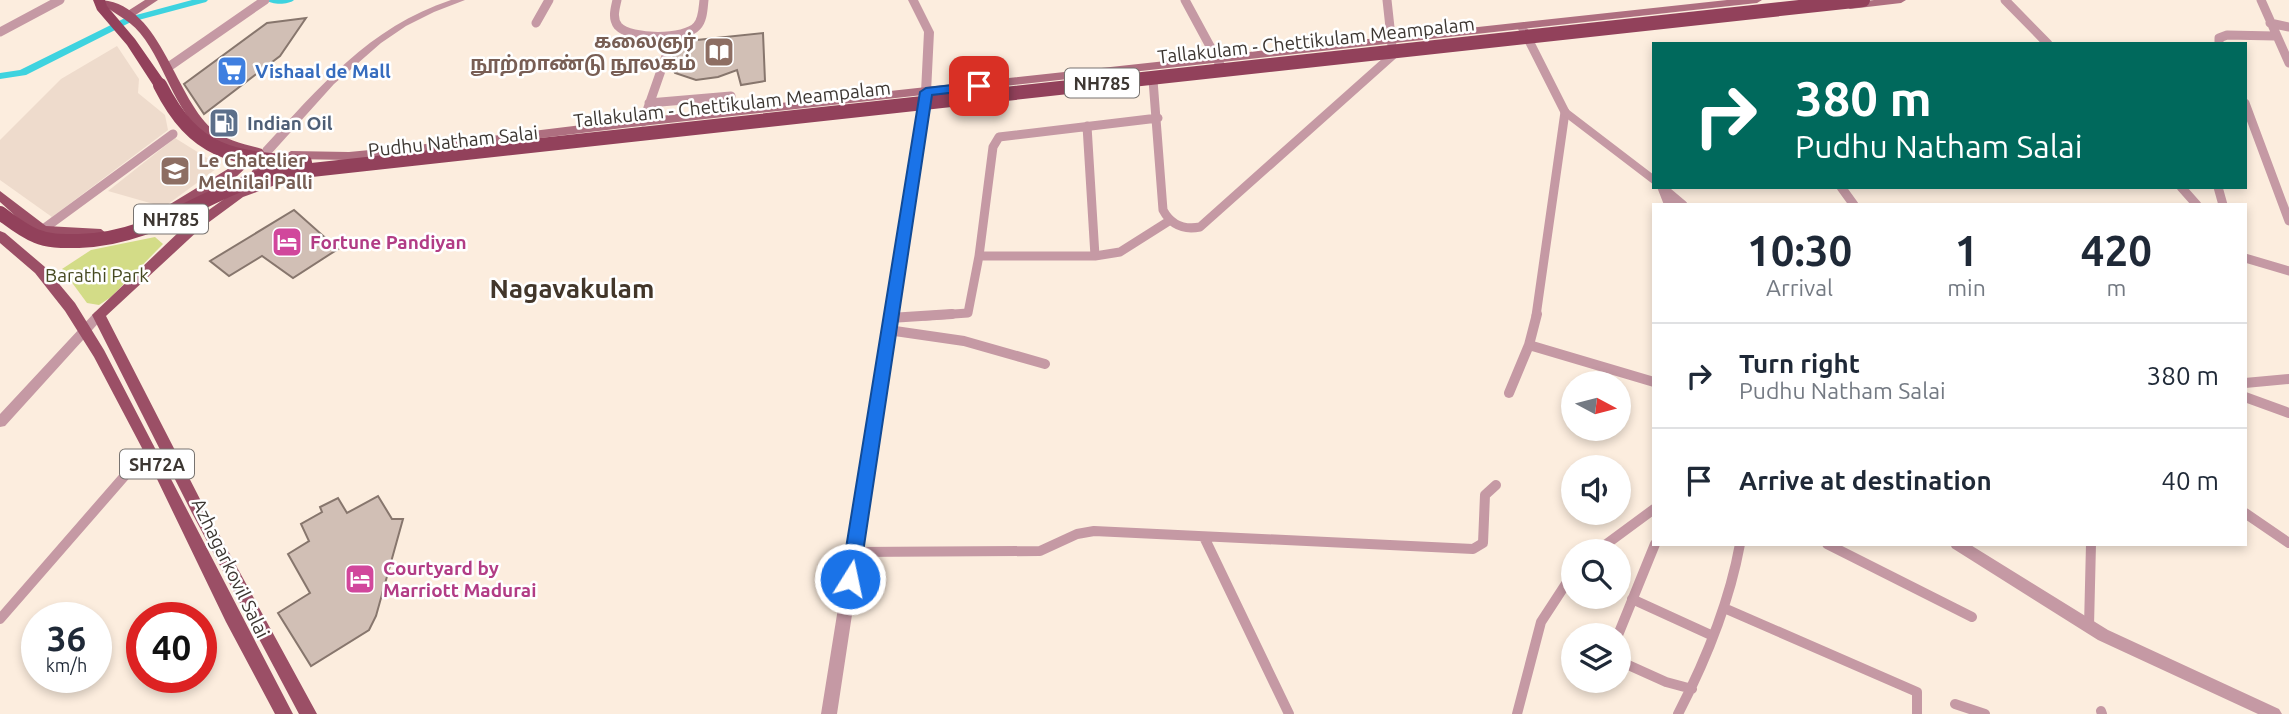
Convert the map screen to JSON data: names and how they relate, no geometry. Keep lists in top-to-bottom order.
{
  "streets": {
    "highway": ["Tallakulam - Chettikulam Meampalam", "NH785"],
    "main road": ["Pudhu Natham Salai", "SH72A", "Azhagarkovil Salai"]
  },
  "districts": ["Nagavakulam"],
  "parks": ["Barathi Park"],
  "places": {
    "library": ["கலைஞர் நூற்றாண்டு நூலகம்"],
    "supermarket": ["Vishaal de Mall"],
    "fuel station": ["Indian Oil"],
    "school or university": ["Le Chatelier Melnilai Palli"],
    "hotel": ["Fortune Pandiyan", "Courtyard by Marriott Madurai"]
  },
  "north": "right",
  "page": {
    "turn": ["380 m", "Pudhu Natham Salai"],
    "eta": [
      "10:30",
      "Arrival",
      "1",
      "min",
      "420",
      "m"
    ],
    "list": [
      {
        "name": "Turn right",
        "note": "Pudhu Natham Salai",
        "value": "380 m"
      },
      {
        "name": "Arrive at destination",
        "value": "40 m"
      }
    ],
    "speed": "36 km/h",
    "limit": "40"
  }
}
